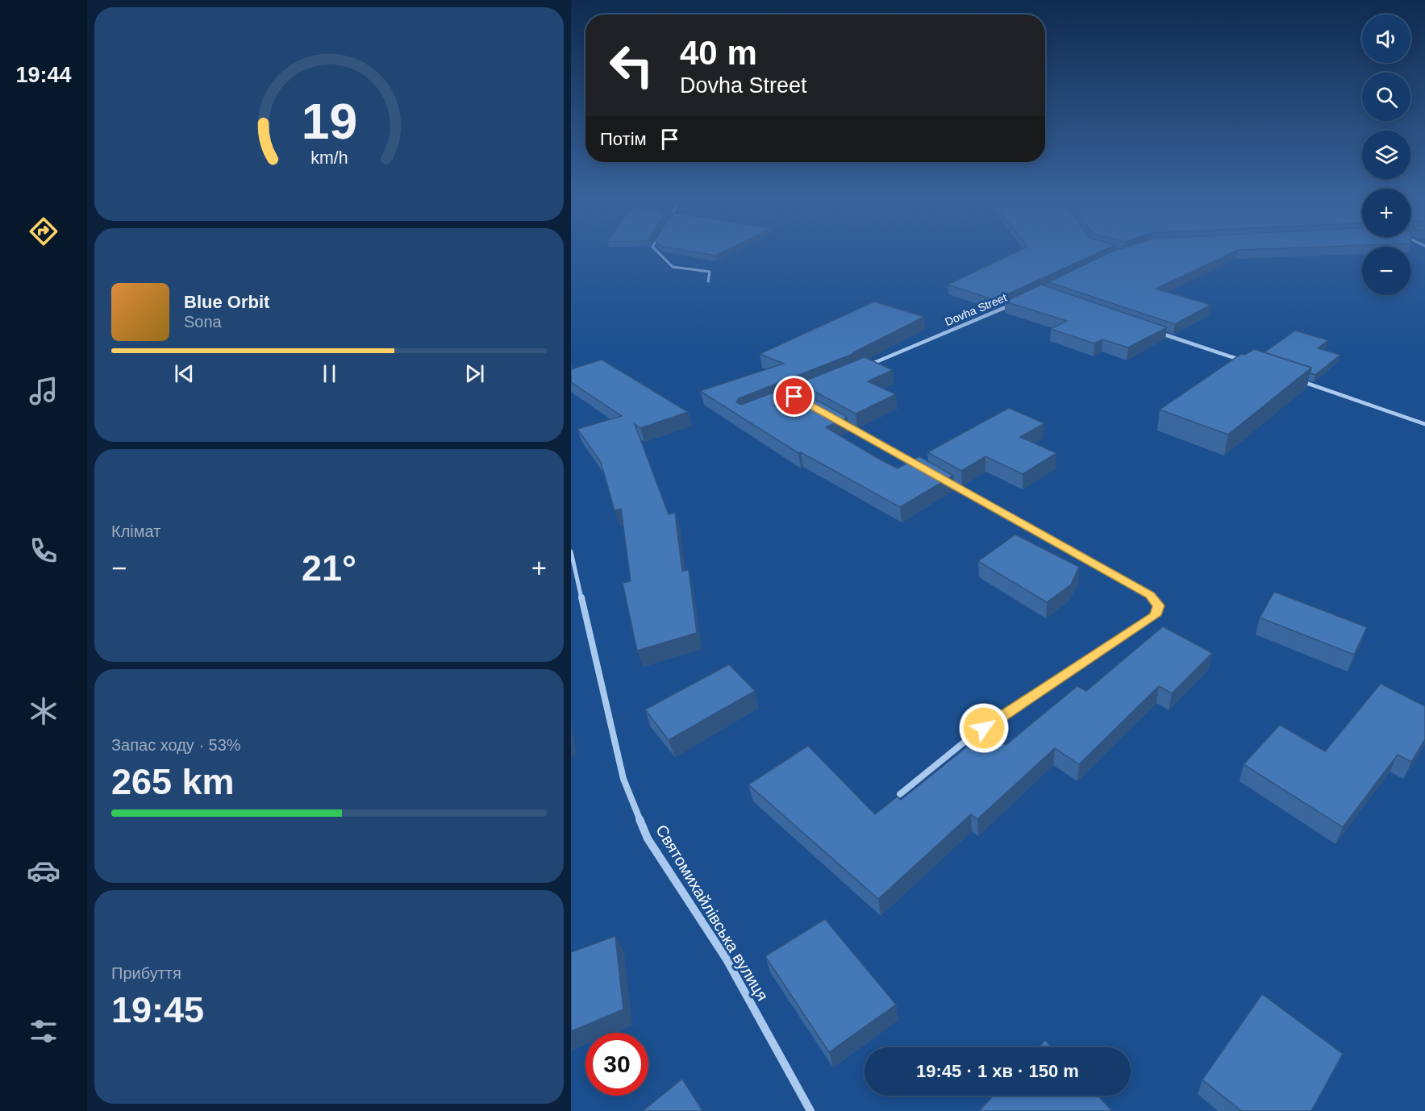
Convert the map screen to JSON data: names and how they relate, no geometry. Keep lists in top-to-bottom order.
{
  "streets": {
    "street": ["Dovha Street", "Святомихайлівська вулиця"]
  },
  "page": {
    "tabs": "19:44",
    "map_buttons": ["+", "−"],
    "turn": ["40 m", "Dovha Street"],
    "then": "Потім",
    "song": ["Blue Orbit", "Sona"],
    "tile": [
      "Клімат",
      ["Запас ходу · 53%", "265 km"],
      ["Прибуття", "19:45"]
    ],
    "heat": ["−", "21°", "+"],
    "limit": "30",
    "trip": "19:45 · 1 хв · 150 m",
    "gauge": ["19", "km/h"]
  }
}
